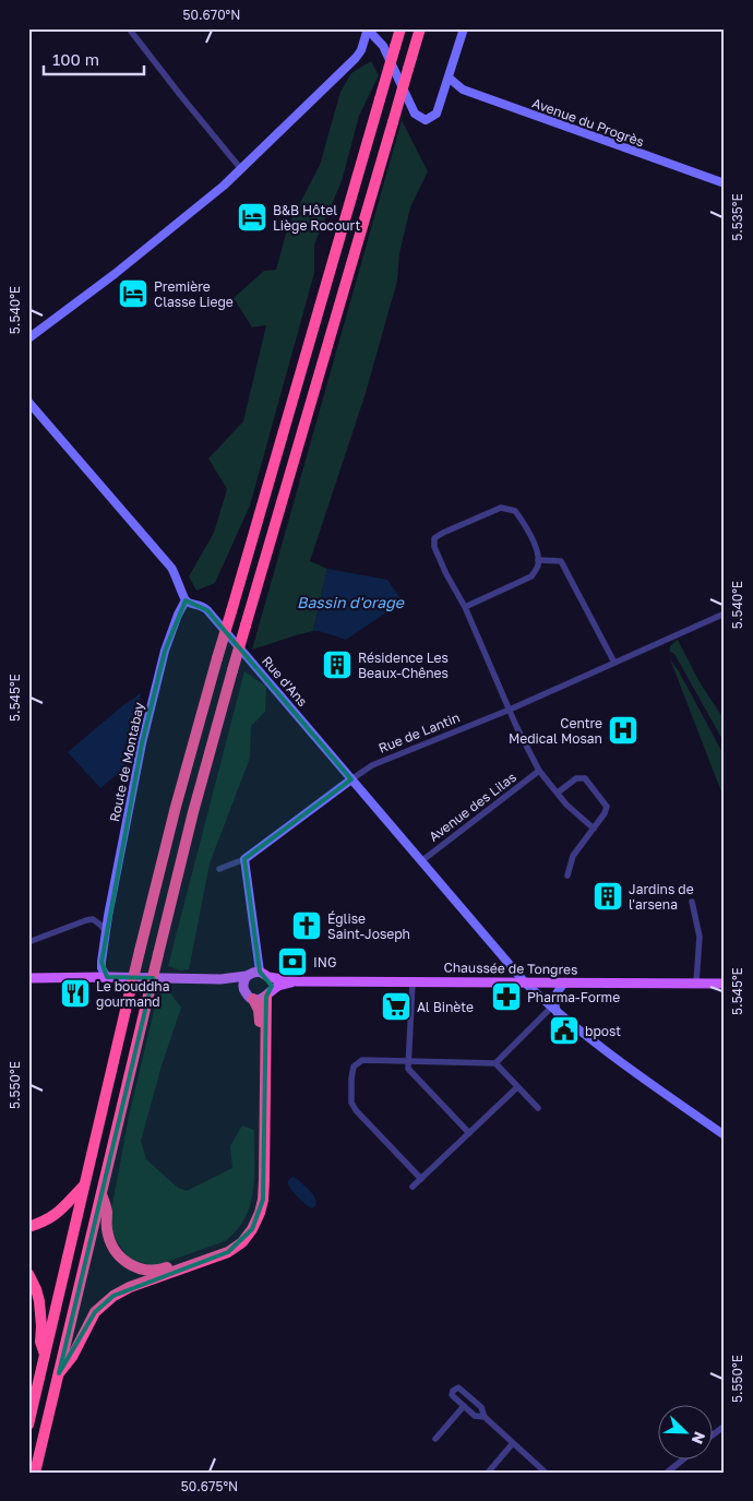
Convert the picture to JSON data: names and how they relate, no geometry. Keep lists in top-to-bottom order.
{
  "streets": {
    "main road": ["Chaussée de Tongres"],
    "street": [
      "Avenue du Progrès",
      "Rue d'Ans",
      "Rue de Lantin",
      "Route de Montabay",
      "Avenue des Lilas"
    ]
  },
  "crossings": [
    ["Rue d'Ans", "Rue de Lantin"],
    ["Rue d'Ans", "Route de Montabay"],
    ["Rue d'Ans", "Avenue des Lilas"],
    ["Rue d'Ans", "Chaussée de Tongres"],
    ["Route de Montabay", "Chaussée de Tongres"]
  ],
  "water": ["Bassin d'orage"],
  "places": {
    "hotel": ["B&B Hôtel Liège Rocourt", "Première Classe Liege"],
    "building": ["Résidence Les Beaux-Chênes", "Jardins de l'arsena"],
    "hospital": ["Centre Medical Mosan"],
    "church": ["Église Saint-Joseph"],
    "bank": ["ING"],
    "restaurant": ["Le bouddha gourmand"],
    "pharmacy": ["Pharma-Forme"],
    "supermarket": ["Al Binète"],
    "public building": ["bpost"]
  },
  "scale_bar": "100 m",
  "north": "bottom right",
  "coordinates": [
    "50.670°N",
    "5.535°E",
    "5.540°E",
    "5.545°E",
    "5.550°E",
    "50.675°N"
  ]
}
